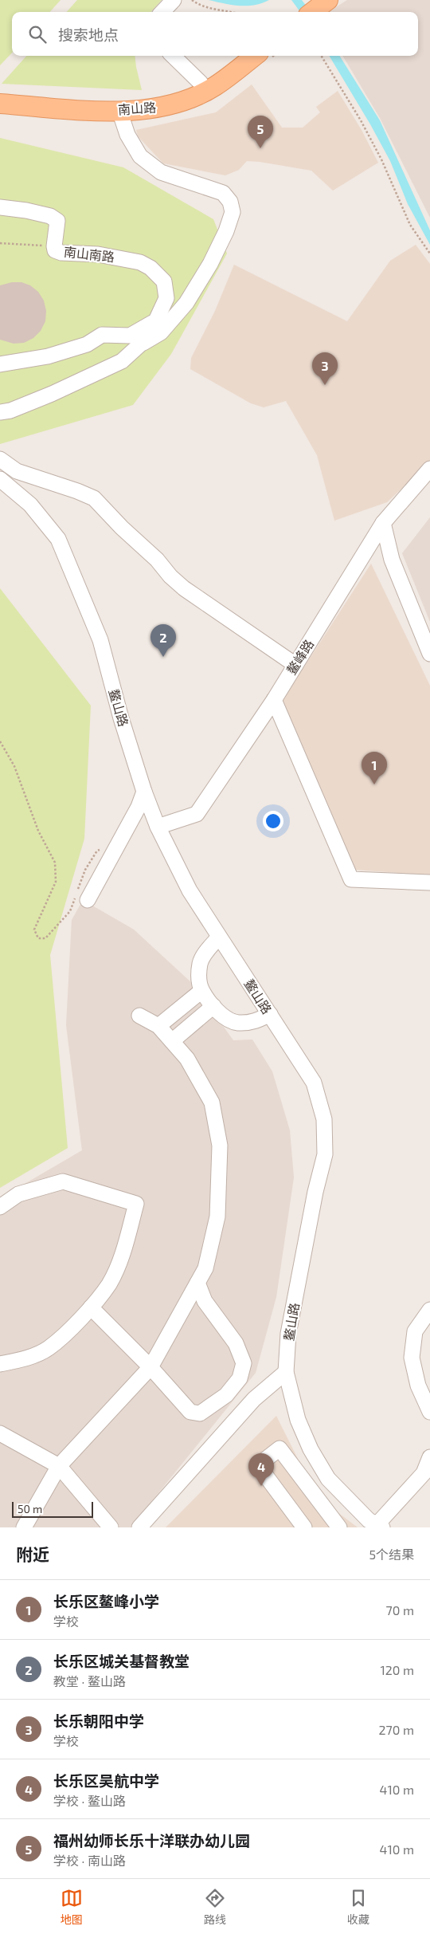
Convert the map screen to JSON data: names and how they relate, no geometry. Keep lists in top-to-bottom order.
{
  "streets": {
    "main road": ["南山路"],
    "street": ["南山南路", "鳌峰路", "鳌山路"]
  },
  "crossings": [
    ["鳌峰路", "鳌山路"]
  ],
  "scale_bar": "50 m",
  "page": {
    "search": "搜索地点",
    "pins": [
      "5",
      "3",
      "2",
      "1",
      "4"
    ],
    "scale": "50 m",
    "heading": ["附近", "5个结果"],
    "list": [
      {
        "mark": "1",
        "name": "长乐区鳌峰小学",
        "note": "学校",
        "value": "70 m"
      },
      {
        "mark": "2",
        "name": "长乐区城关基督教堂",
        "note": "教堂 · 鳌山路",
        "value": "120 m"
      },
      {
        "mark": "3",
        "name": "长乐朝阳中学",
        "note": "学校",
        "value": "270 m"
      },
      {
        "mark": "4",
        "name": "长乐区吴航中学",
        "note": "学校 · 鳌山路",
        "value": "410 m"
      },
      {
        "mark": "5",
        "name": "福州幼师长乐十洋联办幼儿园",
        "note": "学校 · 南山路",
        "value": "410 m"
      }
    ],
    "nav": ["地图", "路线", "收藏"]
  }
}
